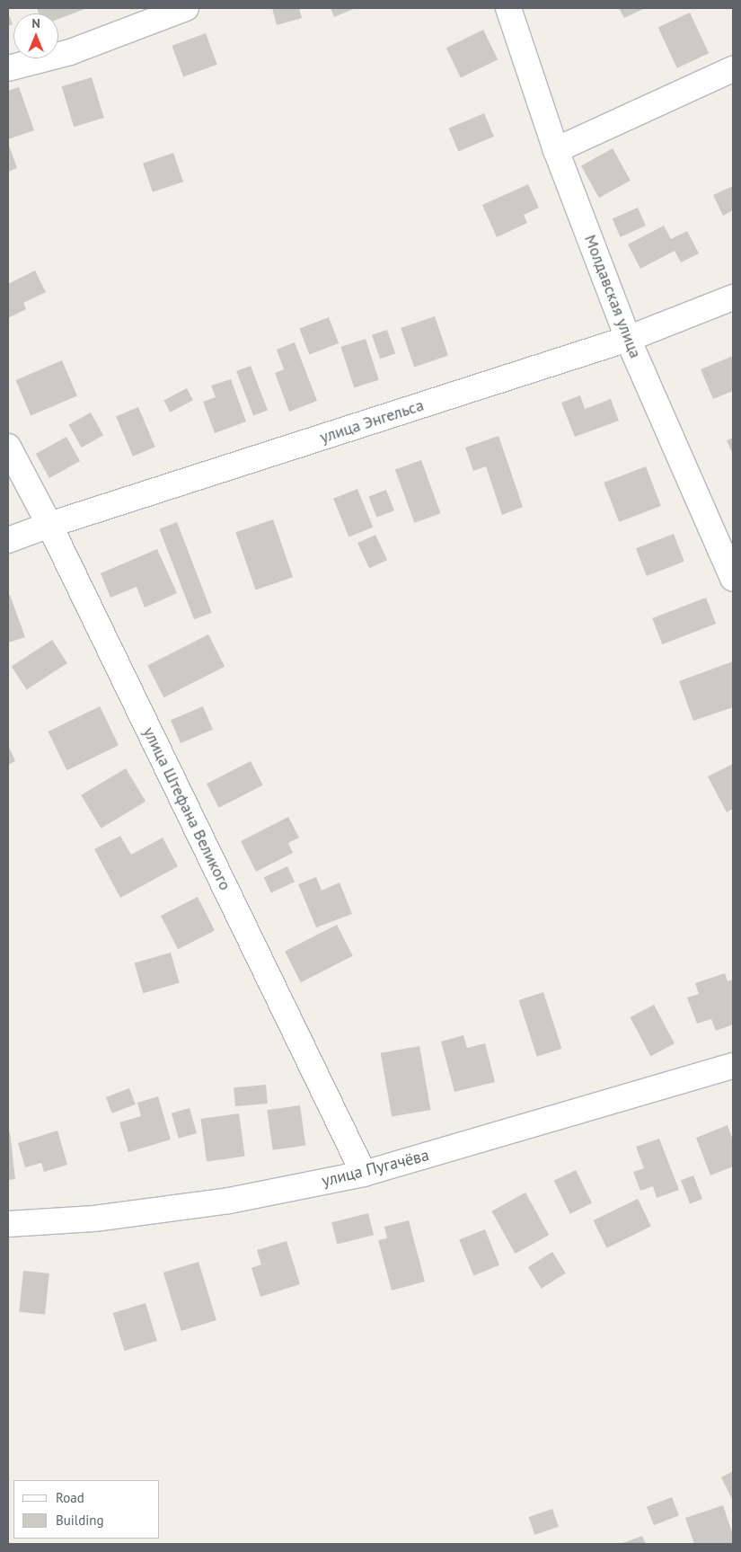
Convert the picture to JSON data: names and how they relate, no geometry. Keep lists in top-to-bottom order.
{
  "streets": {
    "street": [
      "Молдавская улица",
      "улица Энгельса",
      "улица Штефана Великого",
      "улица Пугачёва"
    ]
  },
  "crossings": [
    ["Молдавская улица", "улица Энгельса"],
    ["улица Энгельса", "улица Штефана Великого"],
    ["улица Штефана Великого", "улица Пугачёва"]
  ],
  "legend": ["Road", "Building"],
  "north": "top"
}
